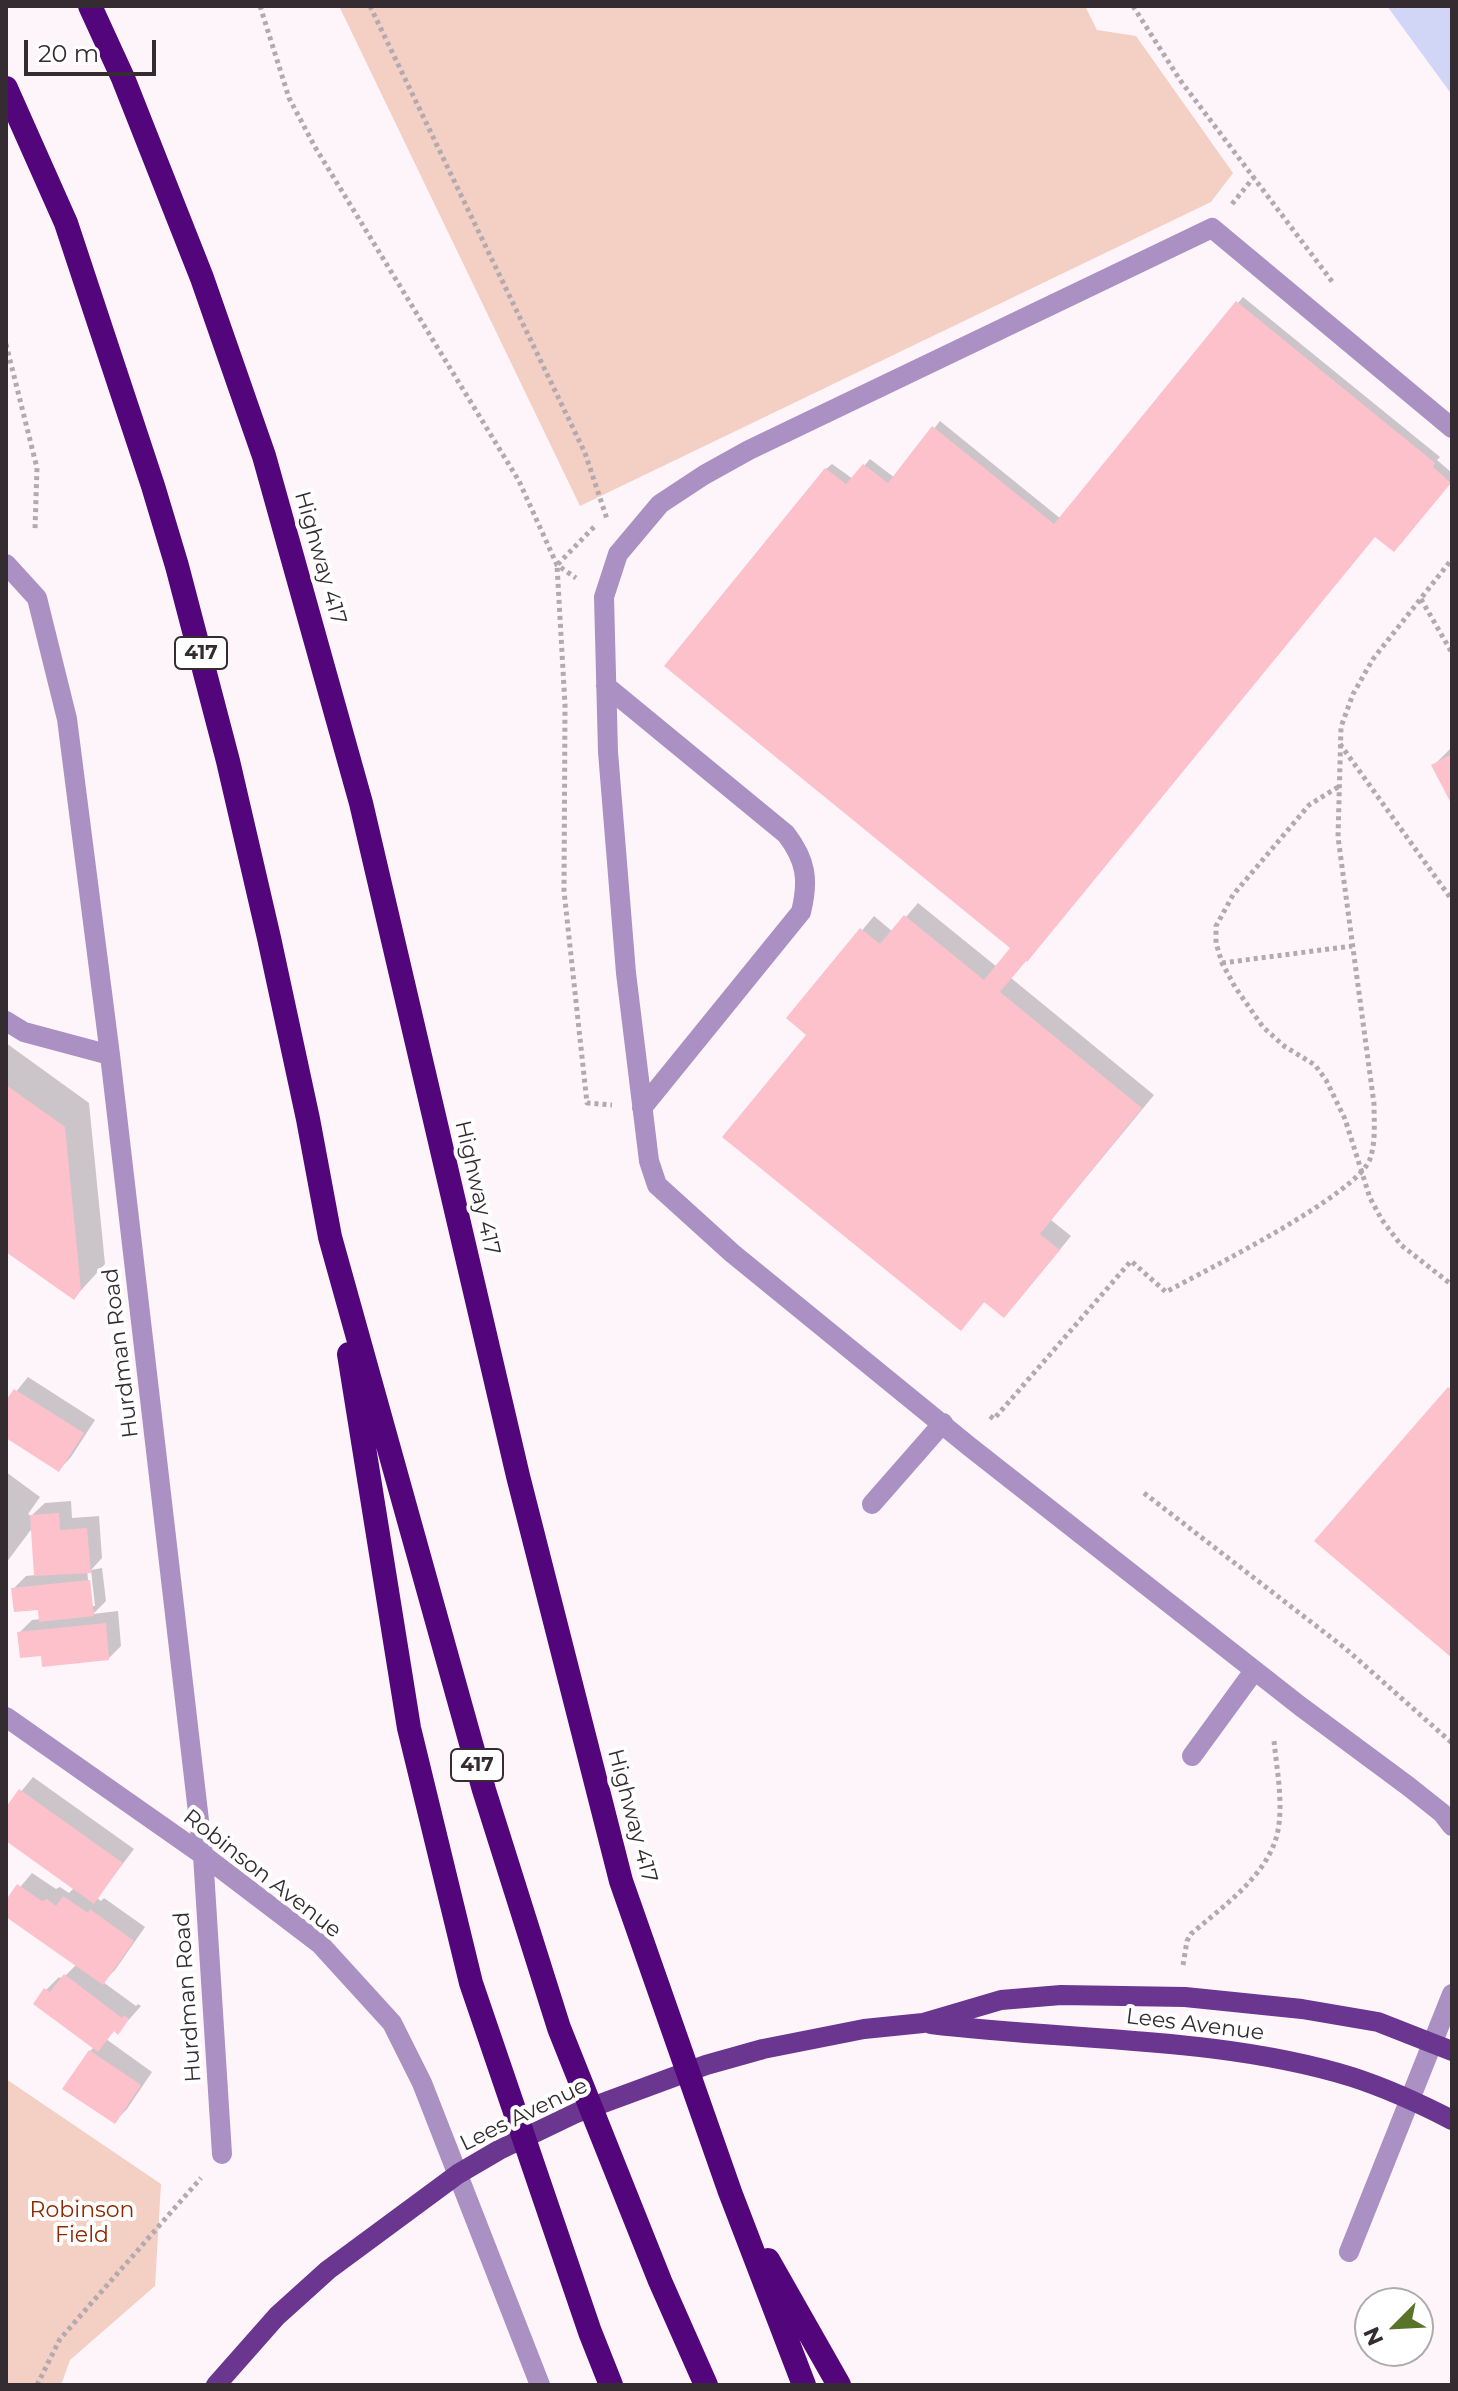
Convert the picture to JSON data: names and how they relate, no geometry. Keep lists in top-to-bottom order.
{
  "streets": {
    "highway": ["Highway 417", "417"],
    "main road": ["Lees Avenue"],
    "street": ["Hurdman Road", "Robinson Avenue"]
  },
  "crossings": [
    ["Hurdman Road", "Robinson Avenue"]
  ],
  "parks": ["Robinson Field"],
  "scale_bar": "20 m",
  "north": "bottom left"
}
